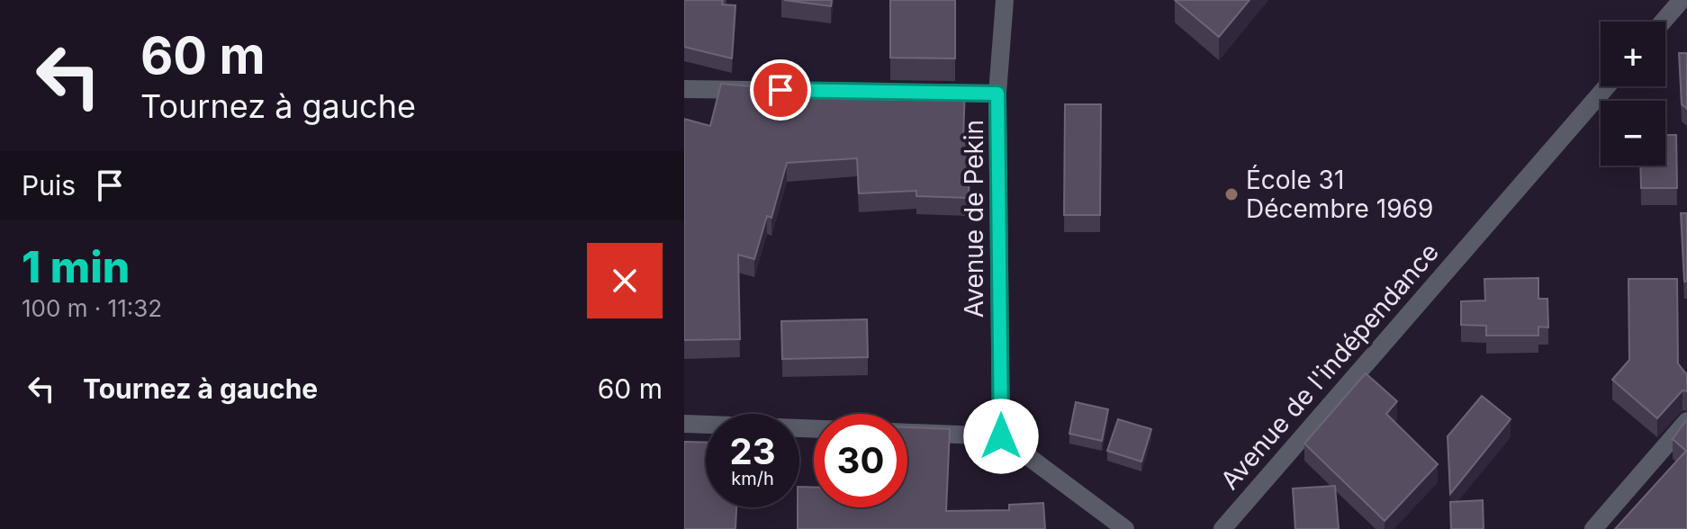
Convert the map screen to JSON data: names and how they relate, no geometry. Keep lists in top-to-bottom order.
{
  "streets": {
    "street": ["Avenue de Pekin", "Avenue de l'indépendance"]
  },
  "places": ["École 31 Décembre 1969"],
  "page": {
    "turn": ["60 m", "Tournez à gauche"],
    "map_buttons": ["+", "−"],
    "then": "Puis",
    "heading": ["1 min", "100 m · 11:32"],
    "list": [
      {
        "name": "Tournez à gauche",
        "value": "60 m"
      }
    ],
    "speed": "23 km/h",
    "limit": "30"
  }
}
